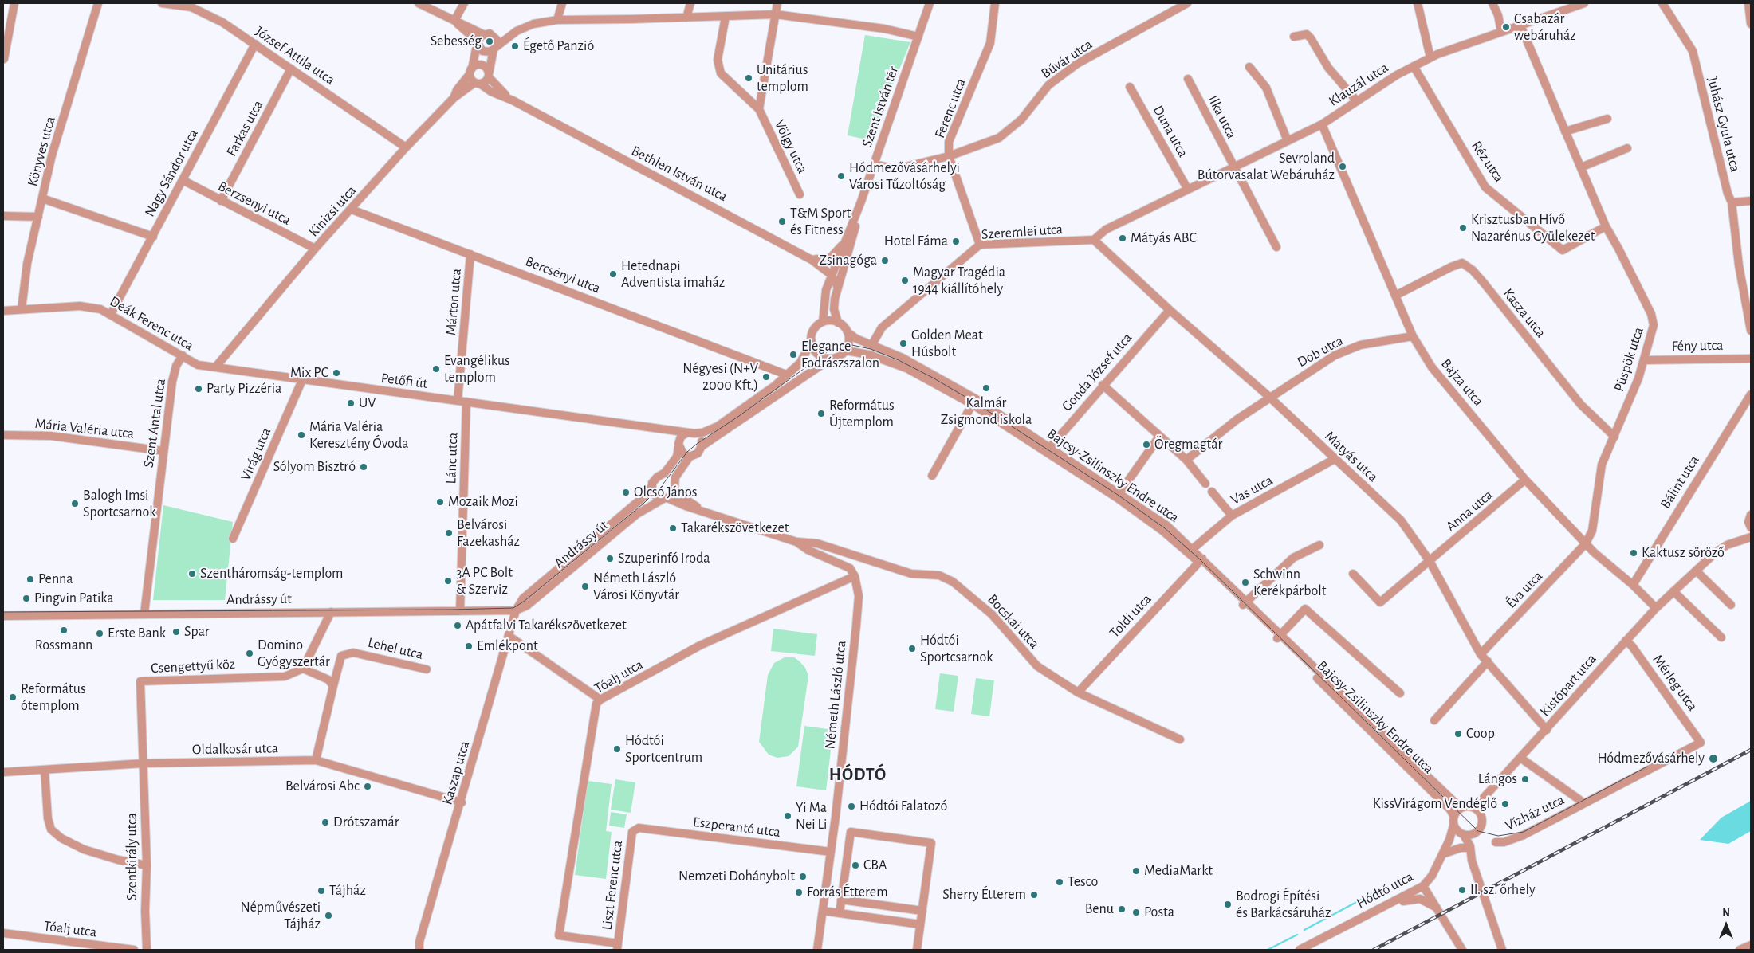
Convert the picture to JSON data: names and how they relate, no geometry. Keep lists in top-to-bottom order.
{
  "streets": {
    "street": [
      "József Attila utca",
      "Búvár utca",
      "Klauzál utca",
      "Szent István tér",
      "Ferenc utca",
      "Ilka utca",
      "Juhász Gyula utca",
      "Farkas utca",
      "Duna utca",
      "Völgy utca",
      "Könyves utca",
      "Réz utca",
      "Nagy Sándor utca",
      "Bethlen István utca",
      "Berzsenyi utca",
      "Kinizsi utca",
      "Szeremlei utca",
      "Bercsényi utca",
      "Márton utca",
      "Kasza utca",
      "Deák Ferenc utca",
      "Fény utca",
      "Dob utca",
      "Püspök utca",
      "Gonda József utca",
      "Petőfi út",
      "Bajza utca",
      "Szent Antal utca",
      "Mária Valéria utca",
      "Virág utca",
      "Mátyás utca",
      "Lánc utca",
      "Bajcsy-Zsilinszky Endre utca",
      "Bálint utca",
      "Vas utca",
      "Anna utca",
      "Andrássy út",
      "Éva utca",
      "Toldi utca",
      "Bocskai utca",
      "Lehel utca",
      "Csengettyű köz",
      "Tóalj utca",
      "Mérleg utca",
      "Kistópart utca",
      "Németh László utca",
      "Oldalkosár utca",
      "Kaszap utca",
      "Vízház utca",
      "Eszperantó utca",
      "Szentkirály utca",
      "Liszt Ferenc utca",
      "Hódtó utca"
    ]
  },
  "crossings": [
    ["József Attila utca", "Farkas utca"],
    ["József Attila utca", "Nagy Sándor utca"],
    ["József Attila utca", "Kinizsi utca"],
    ["Búvár utca", "Szent István tér"],
    ["Búvár utca", "Ferenc utca"],
    ["Klauzál utca", "Ilka utca"],
    ["Klauzál utca", "Duna utca"],
    ["Klauzál utca", "Réz utca"],
    ["Klauzál utca", "Szeremlei utca"],
    ["Klauzál utca", "Püspök utca"],
    ["Klauzál utca", "Bajza utca"],
    ["Klauzál utca", "Mátyás utca"],
    ["Szent István tér", "Bethlen István utca"],
    ["Szent István tér", "Bajcsy-Zsilinszky Endre utca"],
    ["Ferenc utca", "Szeremlei utca"],
    ["Farkas utca", "Berzsenyi utca"],
    ["Könyves utca", "Deák Ferenc utca"],
    ["Réz utca", "Püspök utca"],
    ["Nagy Sándor utca", "Berzsenyi utca"],
    ["Nagy Sándor utca", "Deák Ferenc utca"],
    ["Bethlen István utca", "Kinizsi utca"],
    ["Berzsenyi utca", "Kinizsi utca"],
    ["Kinizsi utca", "Bercsényi utca"],
    ["Kinizsi utca", "Deák Ferenc utca"],
    ["Kinizsi utca", "Petőfi út"],
    ["Szeremlei utca", "Mátyás utca"],
    ["Szeremlei utca", "Bajcsy-Zsilinszky Endre utca"],
    ["Bercsényi utca", "Márton utca"],
    ["Márton utca", "Petőfi út"],
    ["Kasza utca", "Püspök utca"],
    ["Kasza utca", "Bajza utca"],
    ["Deák Ferenc utca", "Petőfi út"],
    ["Deák Ferenc utca", "Szent Antal utca"],
    ["Fény utca", "Püspök utca"],
    ["Dob utca", "Bajza utca"],
    ["Dob utca", "Mátyás utca"],
    ["Püspök utca", "Bajza utca"],
    ["Püspök utca", "Éva utca"],
    ["Gonda József utca", "Mátyás utca"],
    ["Gonda József utca", "Bajcsy-Zsilinszky Endre utca"],
    ["Petőfi út", "Virág utca"],
    ["Petőfi út", "Lánc utca"],
    ["Bajza utca", "Bálint utca"],
    ["Bajza utca", "Anna utca"],
    ["Bajza utca", "Éva utca"],
    ["Bajza utca", "Kistópart utca"],
    ["Szent Antal utca", "Mária Valéria utca"],
    ["Szent Antal utca", "Andrássy út"],
    ["Mátyás utca", "Vas utca"],
    ["Mátyás utca", "Anna utca"],
    ["Mátyás utca", "Éva utca"],
    ["Mátyás utca", "Kistópart utca"],
    ["Lánc utca", "Andrássy út"],
    ["Bajcsy-Zsilinszky Endre utca", "Vas utca"],
    ["Bajcsy-Zsilinszky Endre utca", "Toldi utca"],
    ["Bajcsy-Zsilinszky Endre utca", "Kistópart utca"],
    ["Bajcsy-Zsilinszky Endre utca", "Hódtó utca"],
    ["Andrássy út", "Bocskai utca"],
    ["Andrássy út", "Kaszap utca"],
    ["Toldi utca", "Bocskai utca"],
    ["Bocskai utca", "Tóalj utca"],
    ["Bocskai utca", "Németh László utca"],
    ["Csengettyű köz", "Oldalkosár utca"],
    ["Csengettyű köz", "Szentkirály utca"],
    ["Tóalj utca", "Németh László utca"],
    ["Tóalj utca", "Liszt Ferenc utca"],
    ["Mérleg utca", "Kistópart utca"],
    ["Mérleg utca", "Vízház utca"],
    ["Kistópart utca", "Vízház utca"],
    ["Kistópart utca", "Hódtó utca"],
    ["Németh László utca", "Eszperantó utca"],
    ["Oldalkosár utca", "Kaszap utca"],
    ["Oldalkosár utca", "Szentkirály utca"],
    ["Eszperantó utca", "Liszt Ferenc utca"]
  ],
  "districts": ["HÓDTÓ"],
  "places": [
    "Csabazár webáruház",
    "Sebesség",
    "Égető Panzió",
    "Unitárius templom",
    "Sevroland Bútorvasalat Webáruház",
    "Hódmezővásárhelyi Városi Tűzoltóság",
    "T&M Sport és Fitness",
    "Krisztusban Hívő Nazarénus Gyülekezet",
    "Mátyás ABC",
    "Hotel Fáma",
    "Zsinagóga",
    "Hetednapi Adventista imaház",
    "Magyar Tragédia 1944 kiállítóhely",
    "Golden Meat Húsbolt",
    "Elegance Fodrászszalon",
    "Evangélikus templom",
    "Mix PC",
    "Négyesi (N+V 2000 Kft.)",
    "Kalmár Zsigmond iskola",
    "Party Pizzéria",
    "UV",
    "Református Újtemplom",
    "Mária Valéria Keresztény Óvoda",
    "Öregmagtár",
    "Sólyom Bisztró",
    "Olcsó János",
    "Mozaik Mozi",
    "Balogh Imsi Sportcsarnok",
    "Takarékszövetkezet",
    "Belvárosi Fazekasház",
    "Kaktusz söröző",
    "Szuperinfó Iroda",
    "Szentháromság-templom",
    "Penna",
    "3A PC Bolt & Szerviz",
    "Schwinn Kerékpárbolt",
    "Németh László Városi Könyvtár",
    "Pingvin Patika",
    "Apátfalvi Takarékszövetkezet",
    "Rossmann",
    "Spar",
    "Erste Bank",
    "Emlékpont",
    "Hódtói Sportcsarnok",
    "Domino Gyógyszertár",
    "Református ótemplom",
    "Coop",
    "Hódtói Sportcentrum",
    "Hódmezővásárhely",
    "Lángos",
    "Belvárosi Abc",
    "KissVirágom Vendéglő",
    "Hódtói Falatozó",
    "Yi Ma Nei Li",
    "Drótszamár",
    "CBA",
    "MediaMarkt",
    "Nemzeti Dohánybolt",
    "Tesco",
    "II. sz. őrhely",
    "Tájház",
    "Forrás Étterem",
    "Sherry Étterem",
    "Bodrogi Építési és Barkácsáruház",
    "Benu",
    "Posta",
    "Népművészeti Tájház"
  ],
  "north": "top"
}
